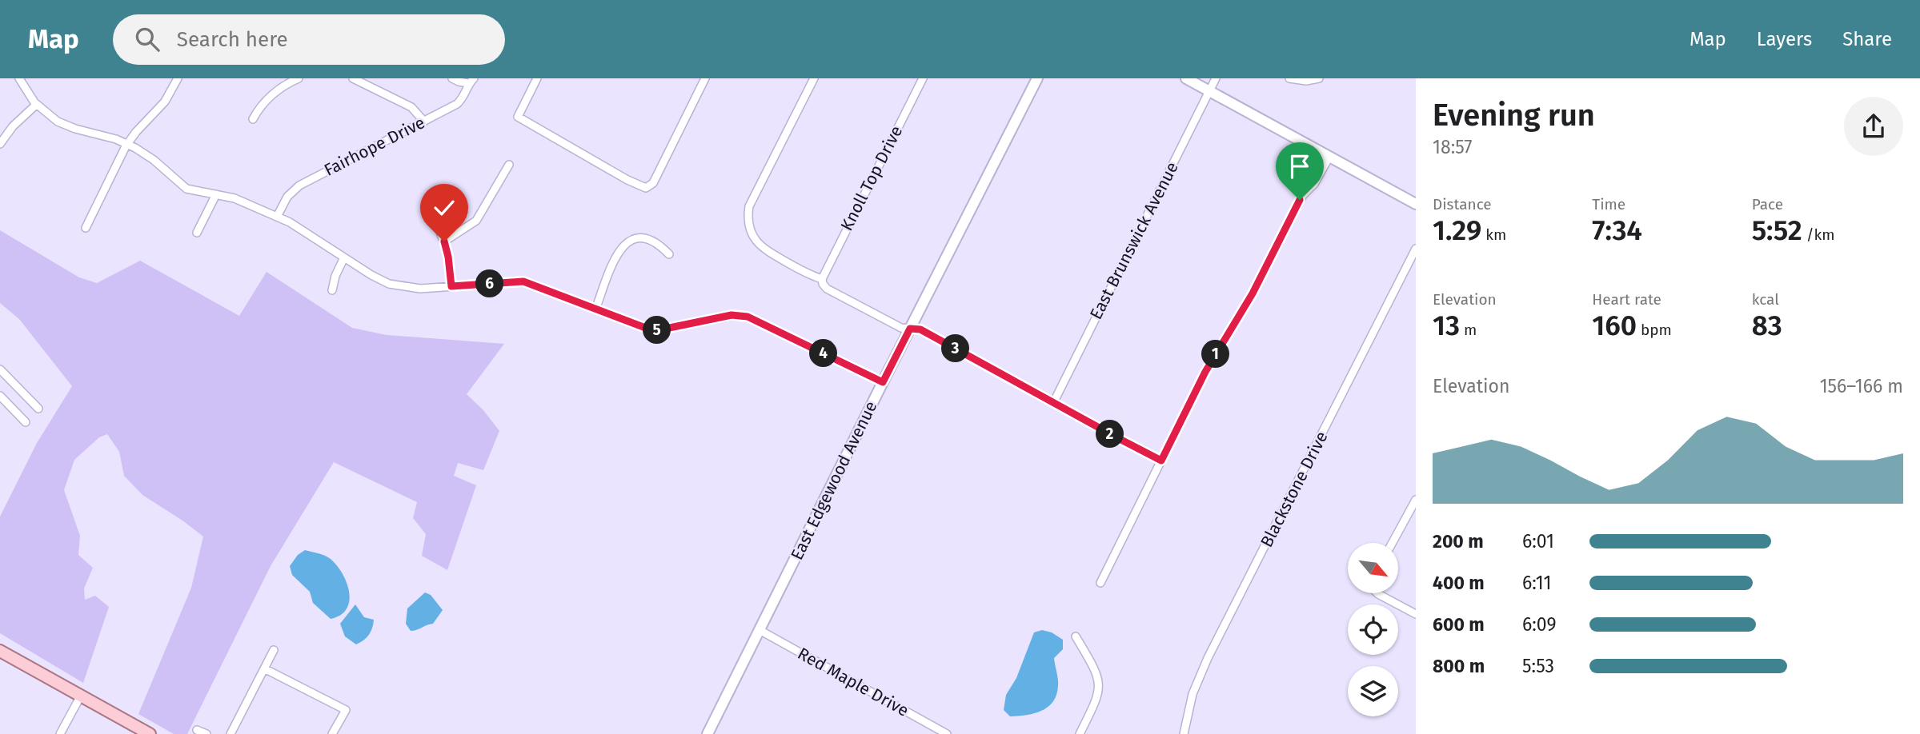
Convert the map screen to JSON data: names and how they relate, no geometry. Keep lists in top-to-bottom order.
{
  "streets": {
    "main road": ["East Edgewood Avenue"],
    "street": [
      "Fairhope Drive",
      "Knoll Top Drive",
      "East Brunswick Avenue",
      "Blackstone Drive",
      "Red Maple Drive"
    ]
  },
  "crossings": [
    ["East Edgewood Avenue", "Red Maple Drive"]
  ],
  "north": "bottom right",
  "page": {
    "header": "Map",
    "search": "Search here",
    "nav": ["Map", "Layers", "Share"],
    "heading": ["Evening run", "18:57"],
    "stats": [
      ["Distance", "1.29 km"],
      ["Time", "7:34"],
      ["Pace", "5:52 /km"],
      ["Elevation", "13 m"],
      ["Heart rate", "160 bpm"],
      ["kcal", "83"]
    ],
    "pins": [
      "6",
      "5",
      "3",
      "4",
      "1",
      "2"
    ],
    "chart": ["Elevation", "156–166 m"],
    "list": [
      {
        "name": "200 m",
        "note": "6:01"
      },
      {
        "name": "400 m",
        "note": "6:11"
      },
      {
        "name": "600 m",
        "note": "6:09"
      },
      {
        "name": "800 m",
        "note": "5:53"
      }
    ]
  }
}
